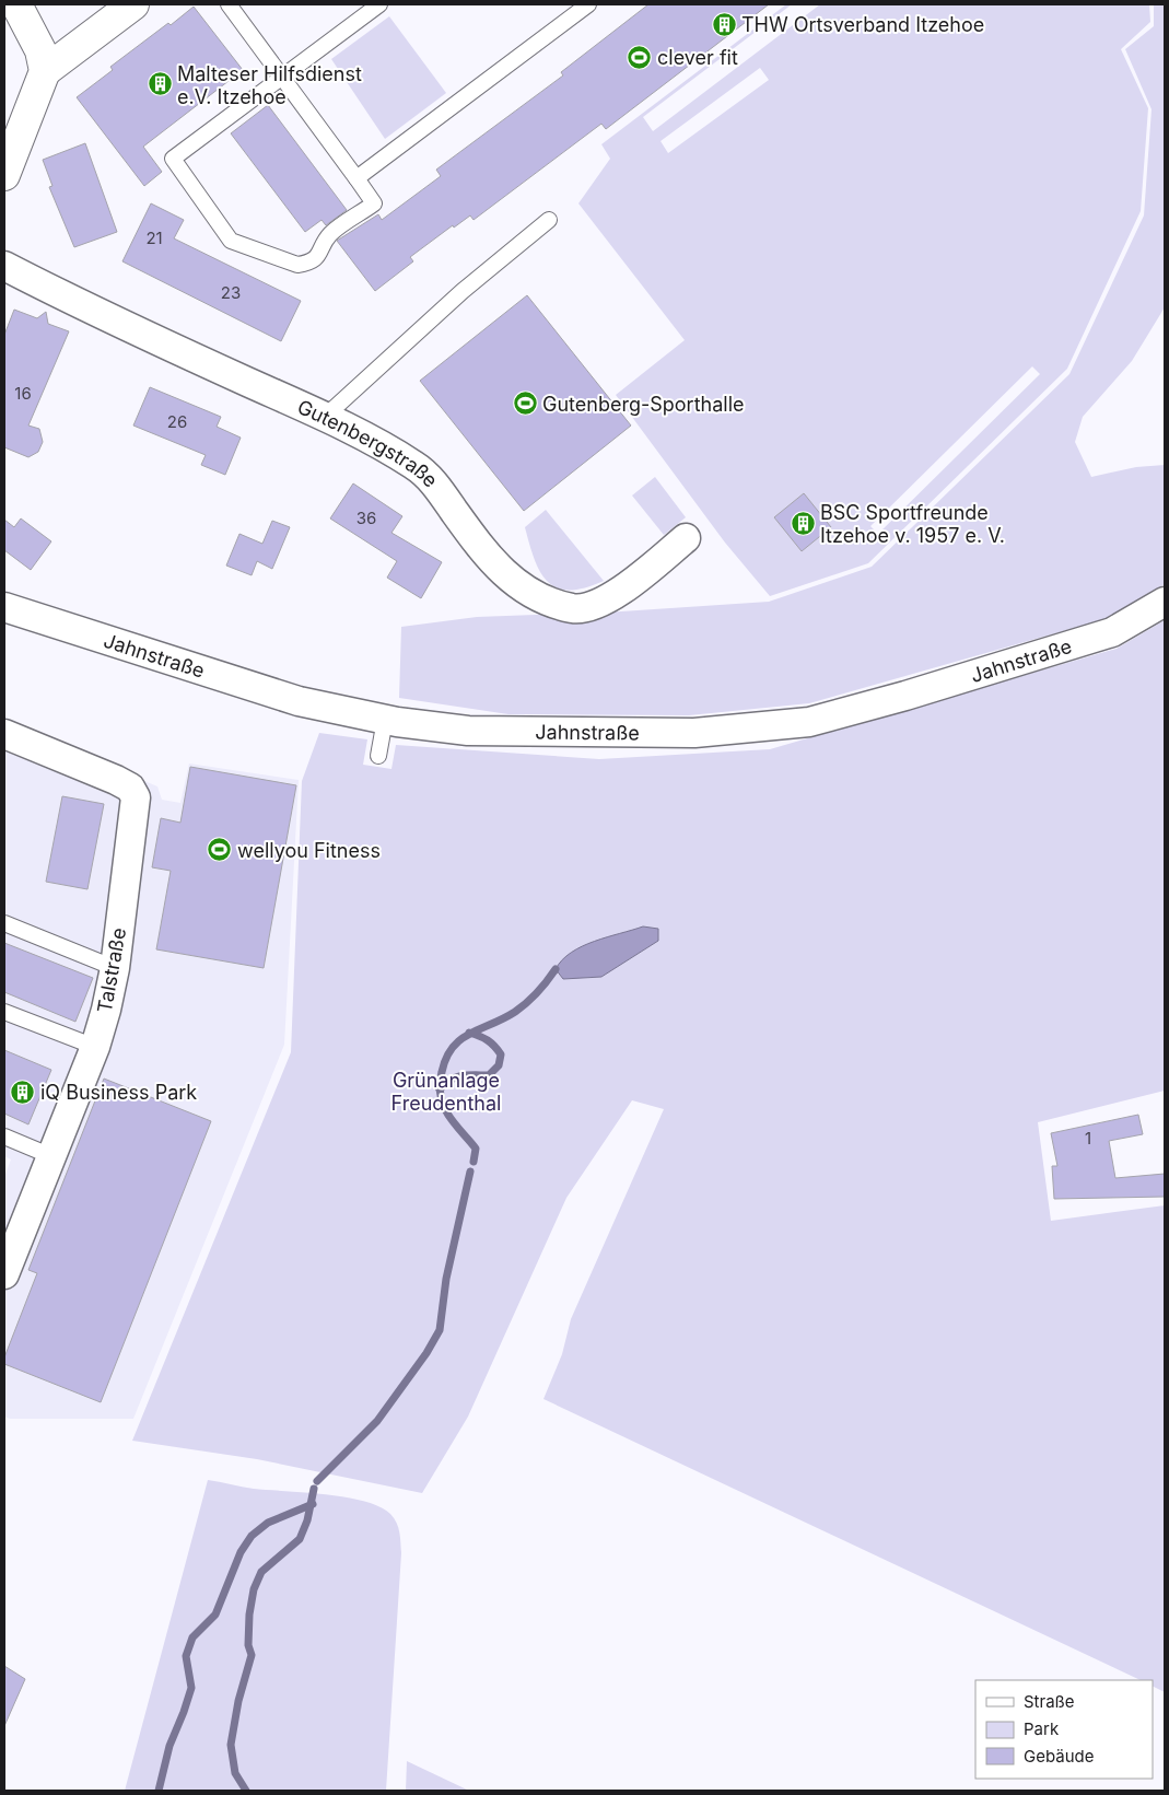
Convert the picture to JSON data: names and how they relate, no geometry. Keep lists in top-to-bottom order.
{
  "streets": {
    "street": ["Gutenbergstraße", "Jahnstraße", "Talstraße"]
  },
  "parks": ["Grünanlage Freudenthal"],
  "places": {
    "building": [
      "THW Ortsverband Itzehoe",
      "Malteser Hilfsdienst e.V. Itzehoe",
      "BSC Sportfreunde Itzehoe v. 1957 e. V.",
      "iQ Business Park"
    ],
    "sports": ["clever fit", "Gutenberg-Sporthalle", "wellyou Fitness"]
  },
  "house_numbers": [
    "21",
    "23",
    "16",
    "26",
    "36",
    "1"
  ],
  "legend": ["Straße", "Park", "Gebäude"]
}
